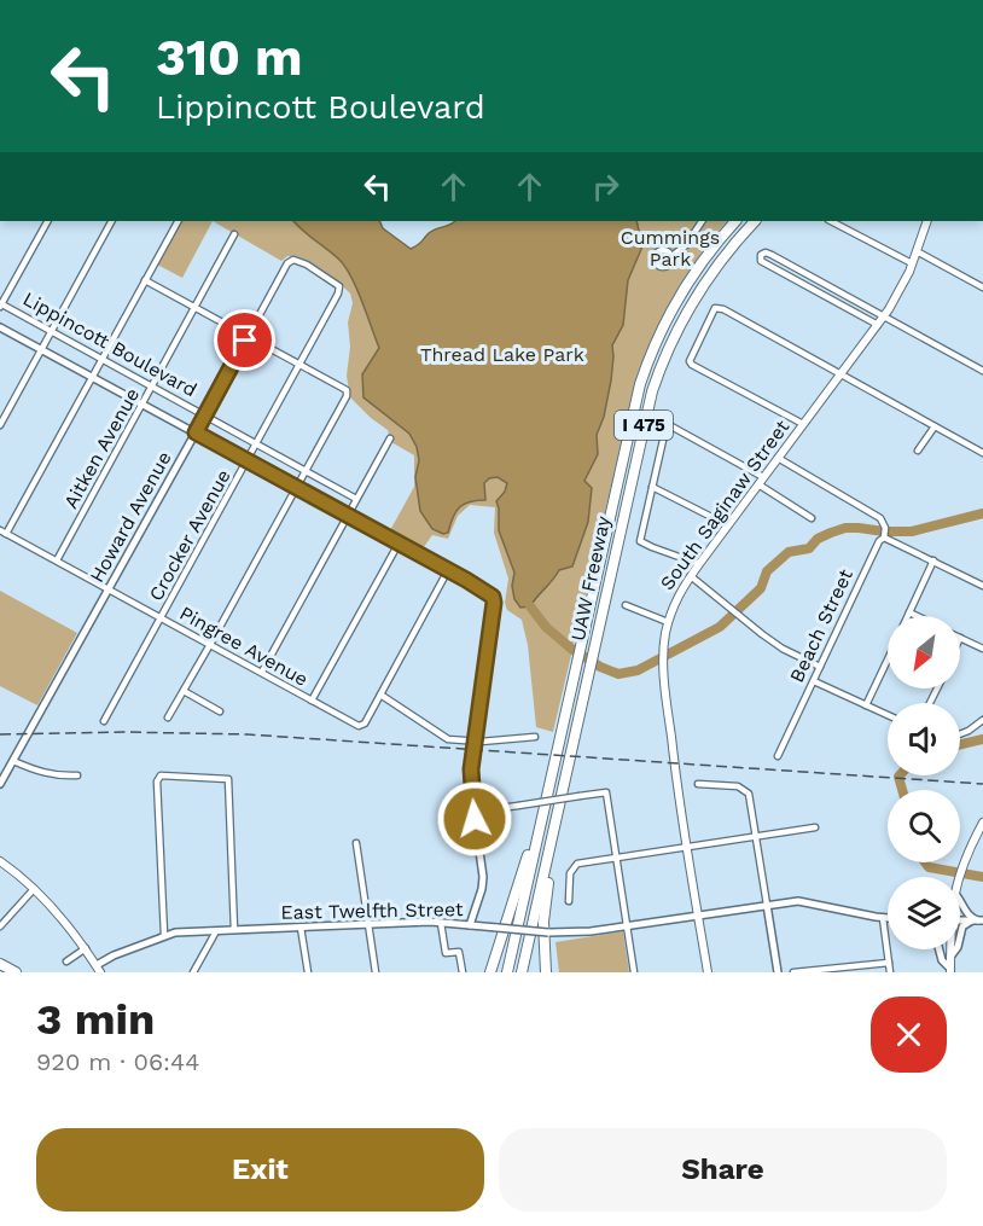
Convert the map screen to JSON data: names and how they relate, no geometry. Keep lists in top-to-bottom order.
{
  "streets": {
    "highway": ["I 475", "UAW Freeway"],
    "main road": ["South Saginaw Street"],
    "street": [
      "Lippincott Boulevard",
      "Aitken Avenue",
      "Howard Avenue",
      "Crocker Avenue",
      "Beach Street",
      "Pingree Avenue",
      "East Twelfth Street"
    ]
  },
  "crossings": [
    ["Lippincott Boulevard", "Aitken Avenue"],
    ["Lippincott Boulevard", "Howard Avenue"],
    ["Lippincott Boulevard", "Crocker Avenue"],
    ["Aitken Avenue", "Pingree Avenue"],
    ["South Saginaw Street", "Beach Street"],
    ["South Saginaw Street", "East Twelfth Street"],
    ["Howard Avenue", "Crocker Avenue"],
    ["Howard Avenue", "Pingree Avenue"],
    ["Crocker Avenue", "Pingree Avenue"]
  ],
  "parks": ["Cummings Park", "Thread Lake Park"],
  "north": "bottom left",
  "page": {
    "turn": ["310 m", "Lippincott Boulevard"],
    "heading": ["3 min", "920 m · 06:44"],
    "buttons": ["Exit", "Share"]
  }
}
